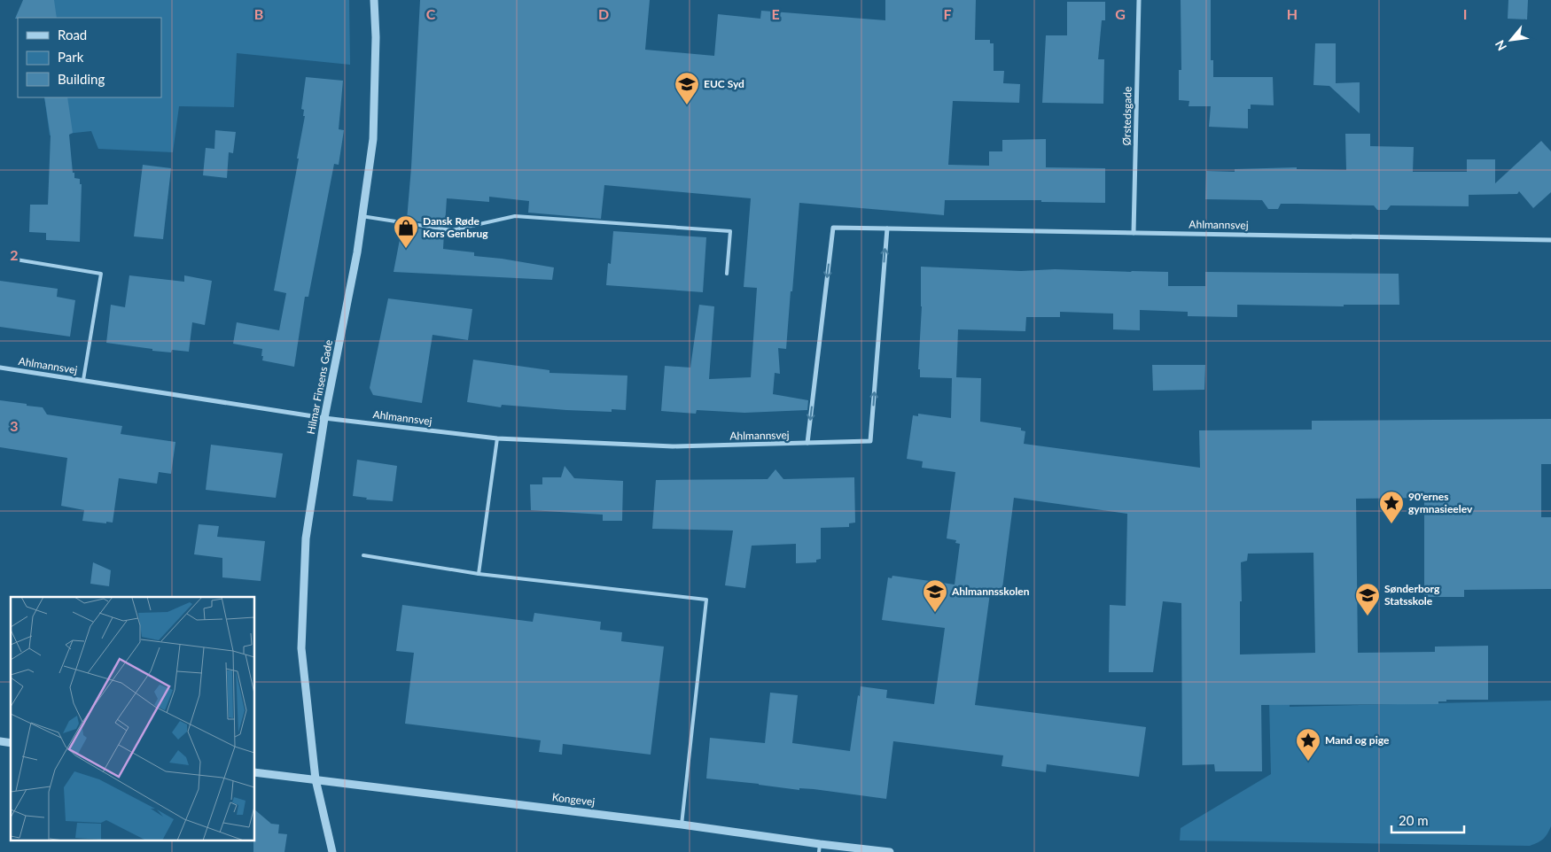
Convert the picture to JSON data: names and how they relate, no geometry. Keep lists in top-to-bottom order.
{
  "streets": {
    "street": [
      "Ørstedsgade",
      "Ahlmannsvej",
      "Hilmar Finsens Gade",
      "Kongevej"
    ]
  },
  "crossings": [
    ["Ørstedsgade", "Ahlmannsvej"],
    ["Ahlmannsvej", "Hilmar Finsens Gade"],
    ["Hilmar Finsens Gade", "Kongevej"]
  ],
  "places": {
    "school or university": ["EUC Syd", "Ahlmannsskolen", "Sønderborg Statsskole"],
    "shop": ["Dansk Røde Kors Genbrug"],
    "place": ["90'ernes gymnasieelev", "Mand og pige"]
  },
  "legend": ["Road", "Park", "Building"],
  "scale_bar": "20 m",
  "north": "bottom left",
  "grid": {
    "columns": [
      "B",
      "C",
      "D",
      "E",
      "F",
      "G",
      "H",
      "I"
    ],
    "rows": ["2", "3"]
  }
}
